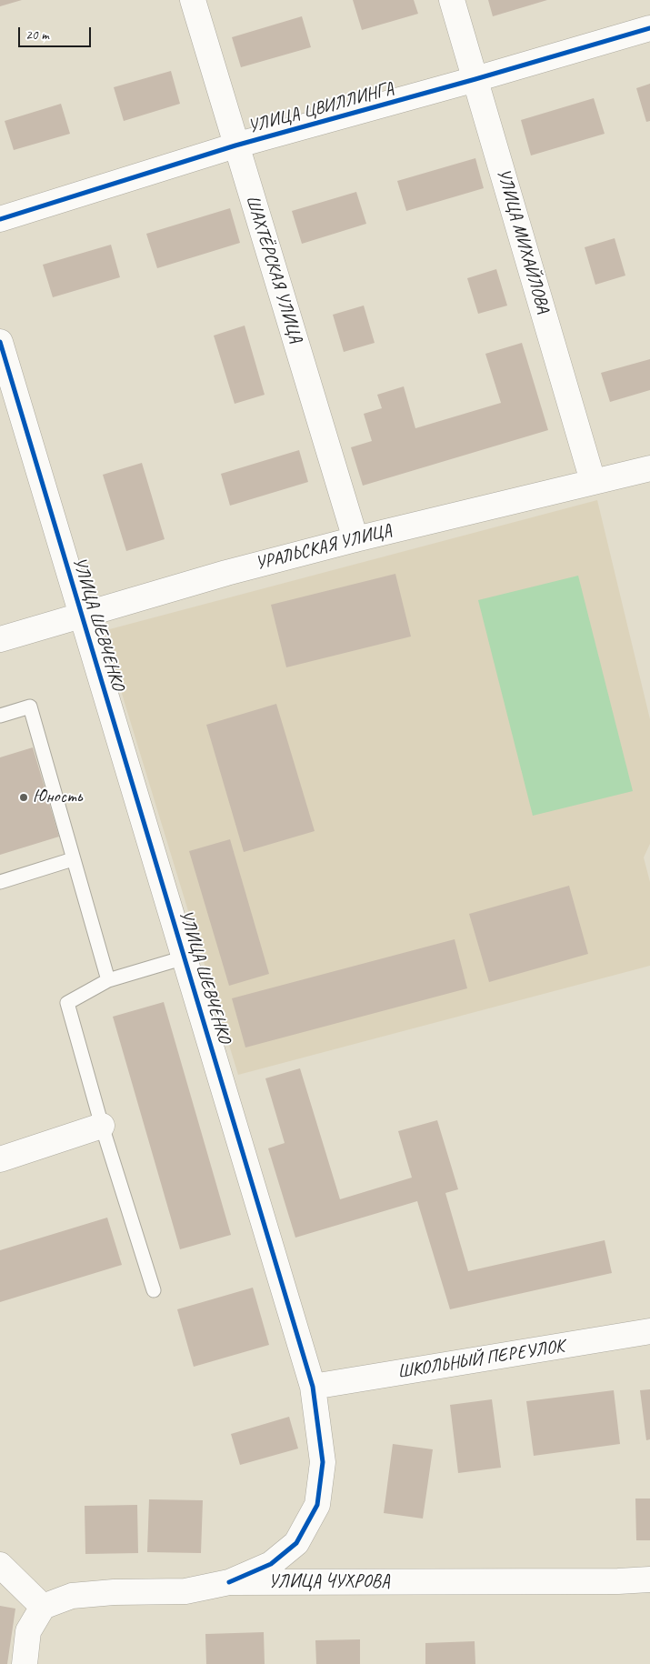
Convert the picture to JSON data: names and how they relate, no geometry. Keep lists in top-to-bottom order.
{
  "streets": {
    "street": [
      "УЛИЦА ЦВИЛЛИНГА",
      "УЛИЦА МИХАЙЛОВА",
      "ШАХТЁРСКАЯ УЛИЦА",
      "УРАЛЬСКАЯ УЛИЦА",
      "УЛИЦА ШЕВЧЕНКО",
      "ШКОЛЬНЫЙ ПЕРЕУЛОК",
      "УЛИЦА ЧУХРОВА"
    ]
  },
  "crossings": [
    ["УЛИЦА ЦВИЛЛИНГА", "УЛИЦА МИХАЙЛОВА"],
    ["УЛИЦА ЦВИЛЛИНГА", "ШАХТЁРСКАЯ УЛИЦА"],
    ["УЛИЦА МИХАЙЛОВА", "УРАЛЬСКАЯ УЛИЦА"],
    ["ШАХТЁРСКАЯ УЛИЦА", "УРАЛЬСКАЯ УЛИЦА"],
    ["УРАЛЬСКАЯ УЛИЦА", "УЛИЦА ШЕВЧЕНКО"],
    ["УЛИЦА ШЕВЧЕНКО", "ШКОЛЬНЫЙ ПЕРЕУЛОК"],
    ["УЛИЦА ШЕВЧЕНКО", "УЛИЦА ЧУХРОВА"]
  ],
  "places": ["Юность"],
  "scale_bar": "20 m"
}
